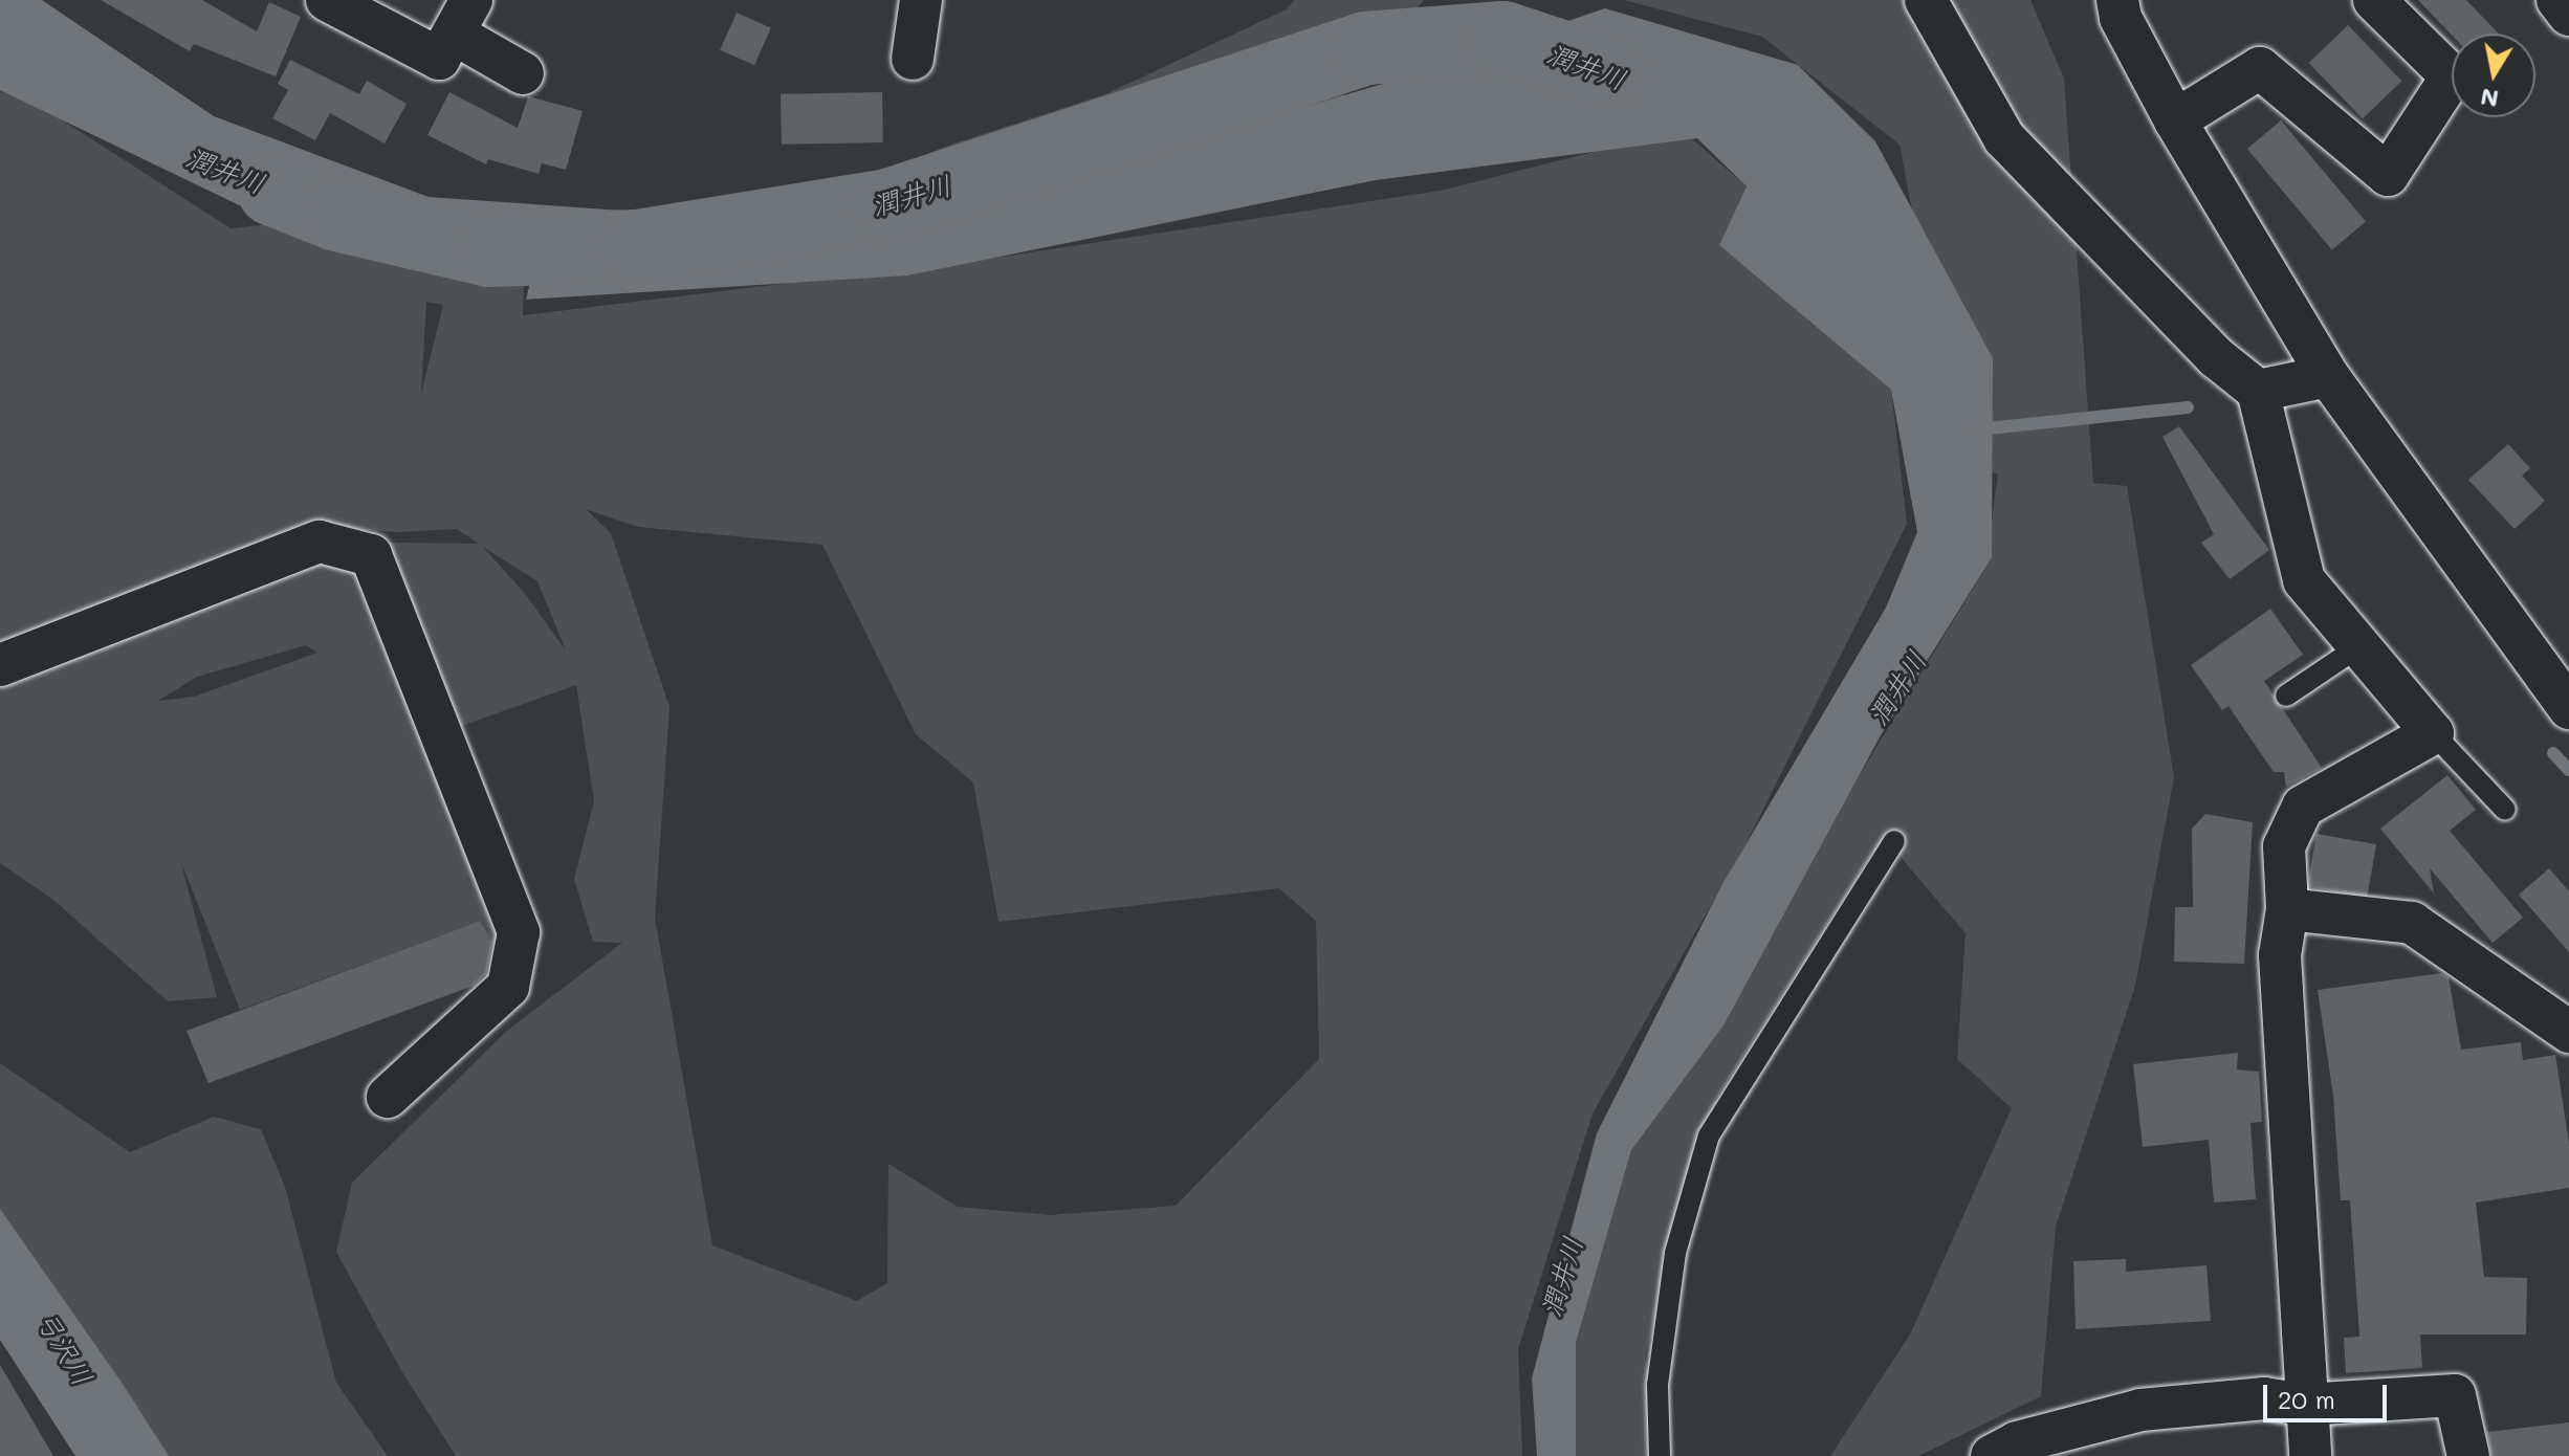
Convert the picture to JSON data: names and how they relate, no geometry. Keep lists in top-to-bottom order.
{
  "water": ["潤井川", "弓沢川"],
  "scale_bar": "20 m",
  "north": "bottom"
}
